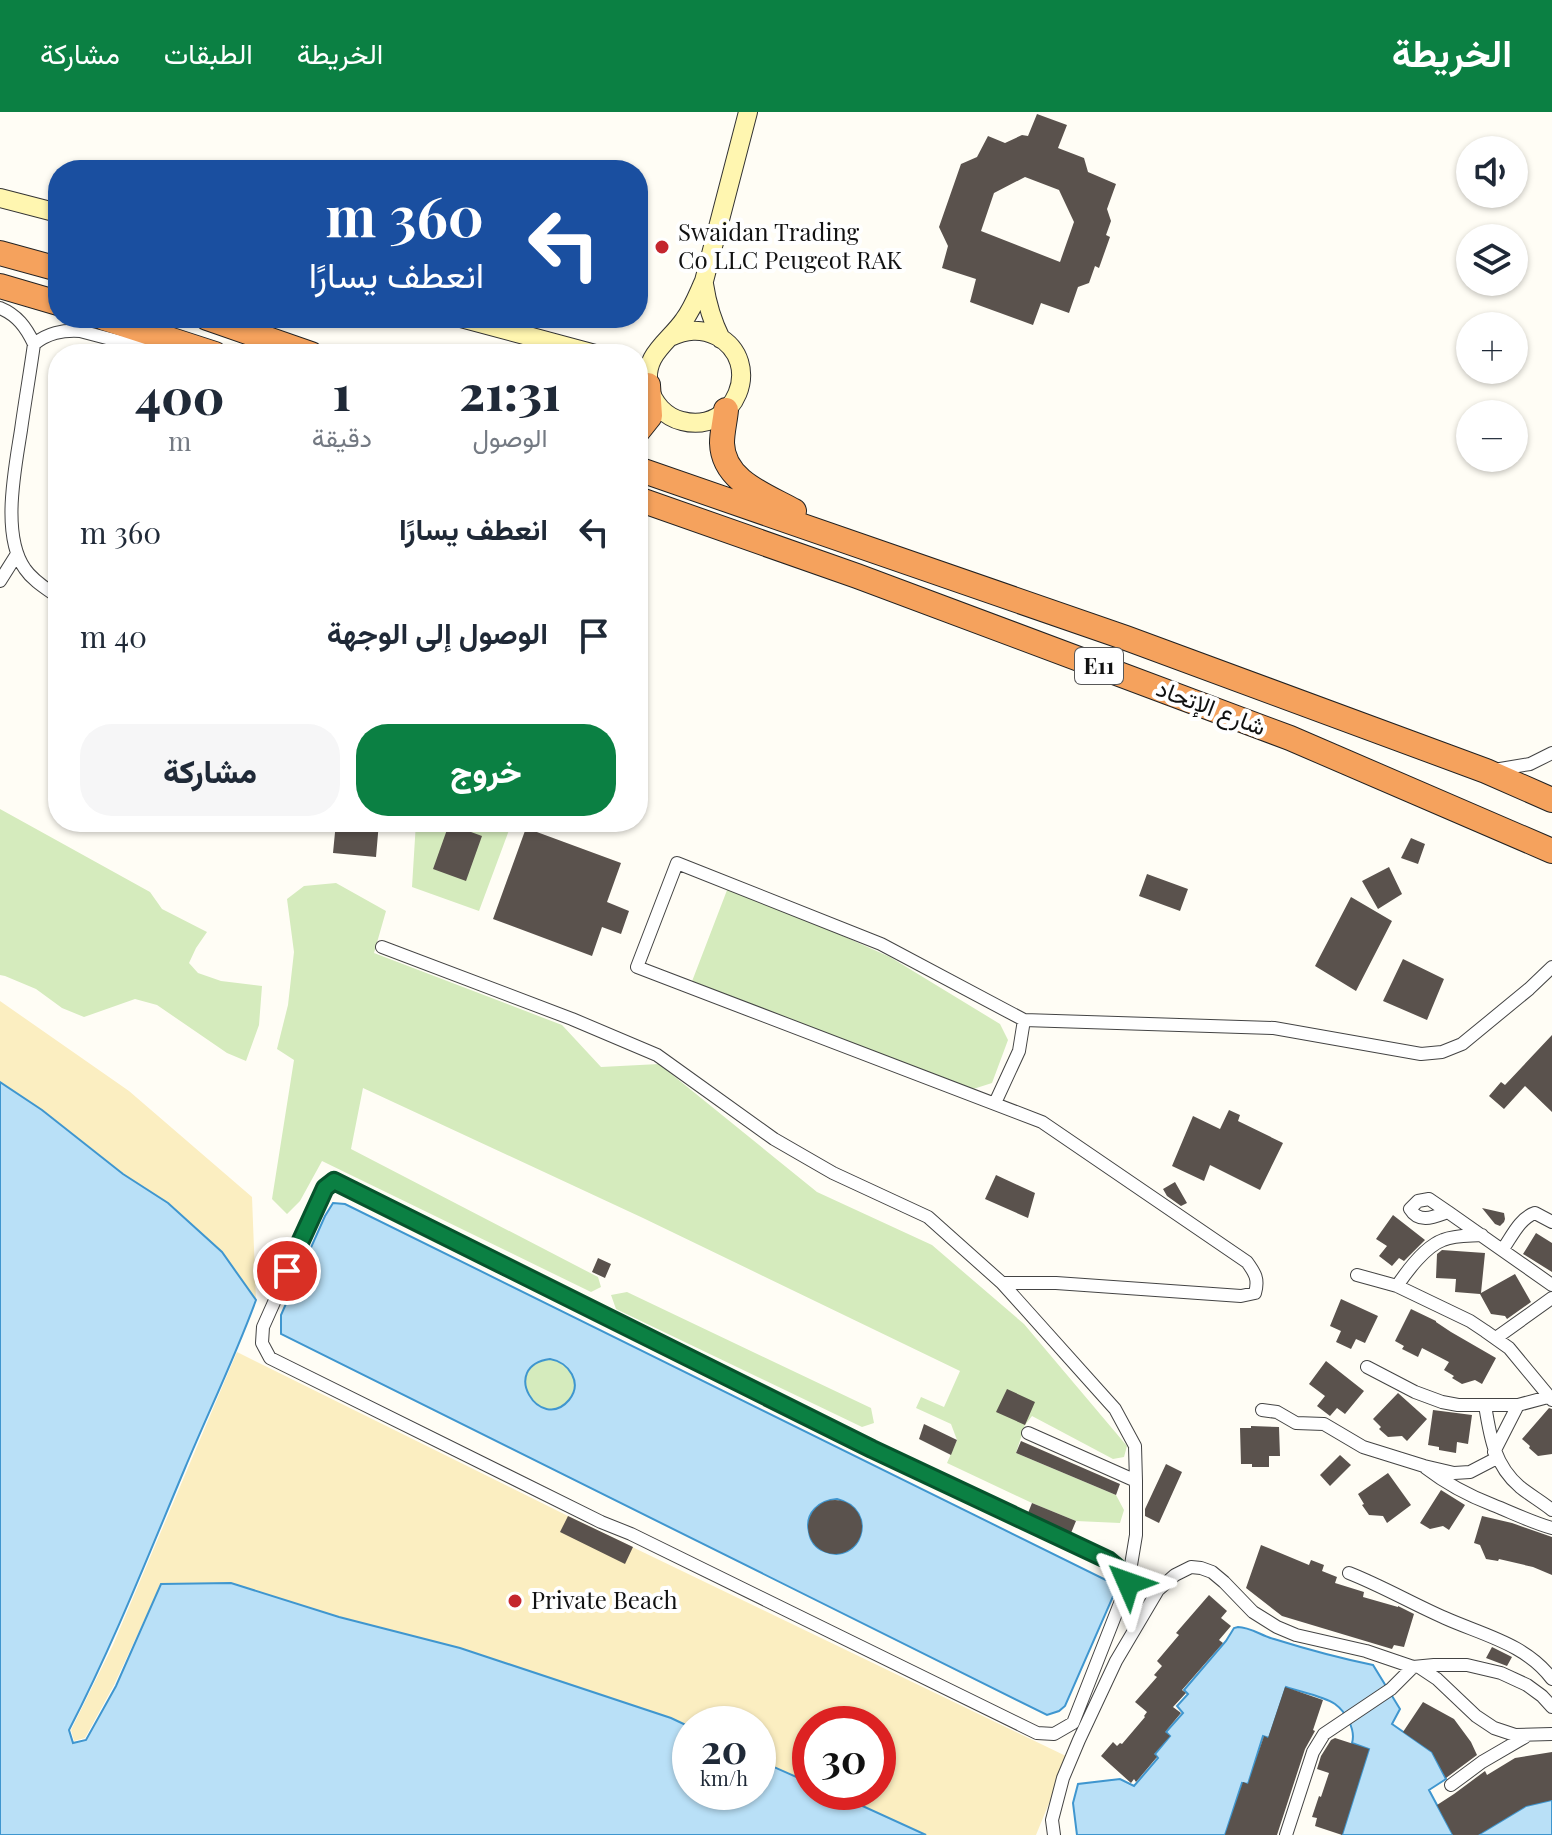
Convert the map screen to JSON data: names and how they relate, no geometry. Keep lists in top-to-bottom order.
{
  "streets": {
    "highway": ["E11", "شارع الإتحاد"]
  },
  "places": ["Swaidan Trading Co LLC Peugeot RAK", "Private Beach"],
  "page": {
    "header": "الخريطة",
    "nav": ["الخريطة", "الطبقات", "مشاركة"],
    "map_buttons": ["+", "−"],
    "turn": ["360 m", "انعطف يسارًا"],
    "eta": [
      "21:31",
      "الوصول",
      "1",
      "دقيقة",
      "400",
      "m"
    ],
    "list": [
      {
        "name": "انعطف يسارًا",
        "value": "360 m"
      },
      {
        "name": "الوصول إلى الوجهة",
        "value": "40 m"
      }
    ],
    "buttons": ["خروج", "مشاركة"],
    "speed": "20 km/h",
    "limit": "30"
  }
}
